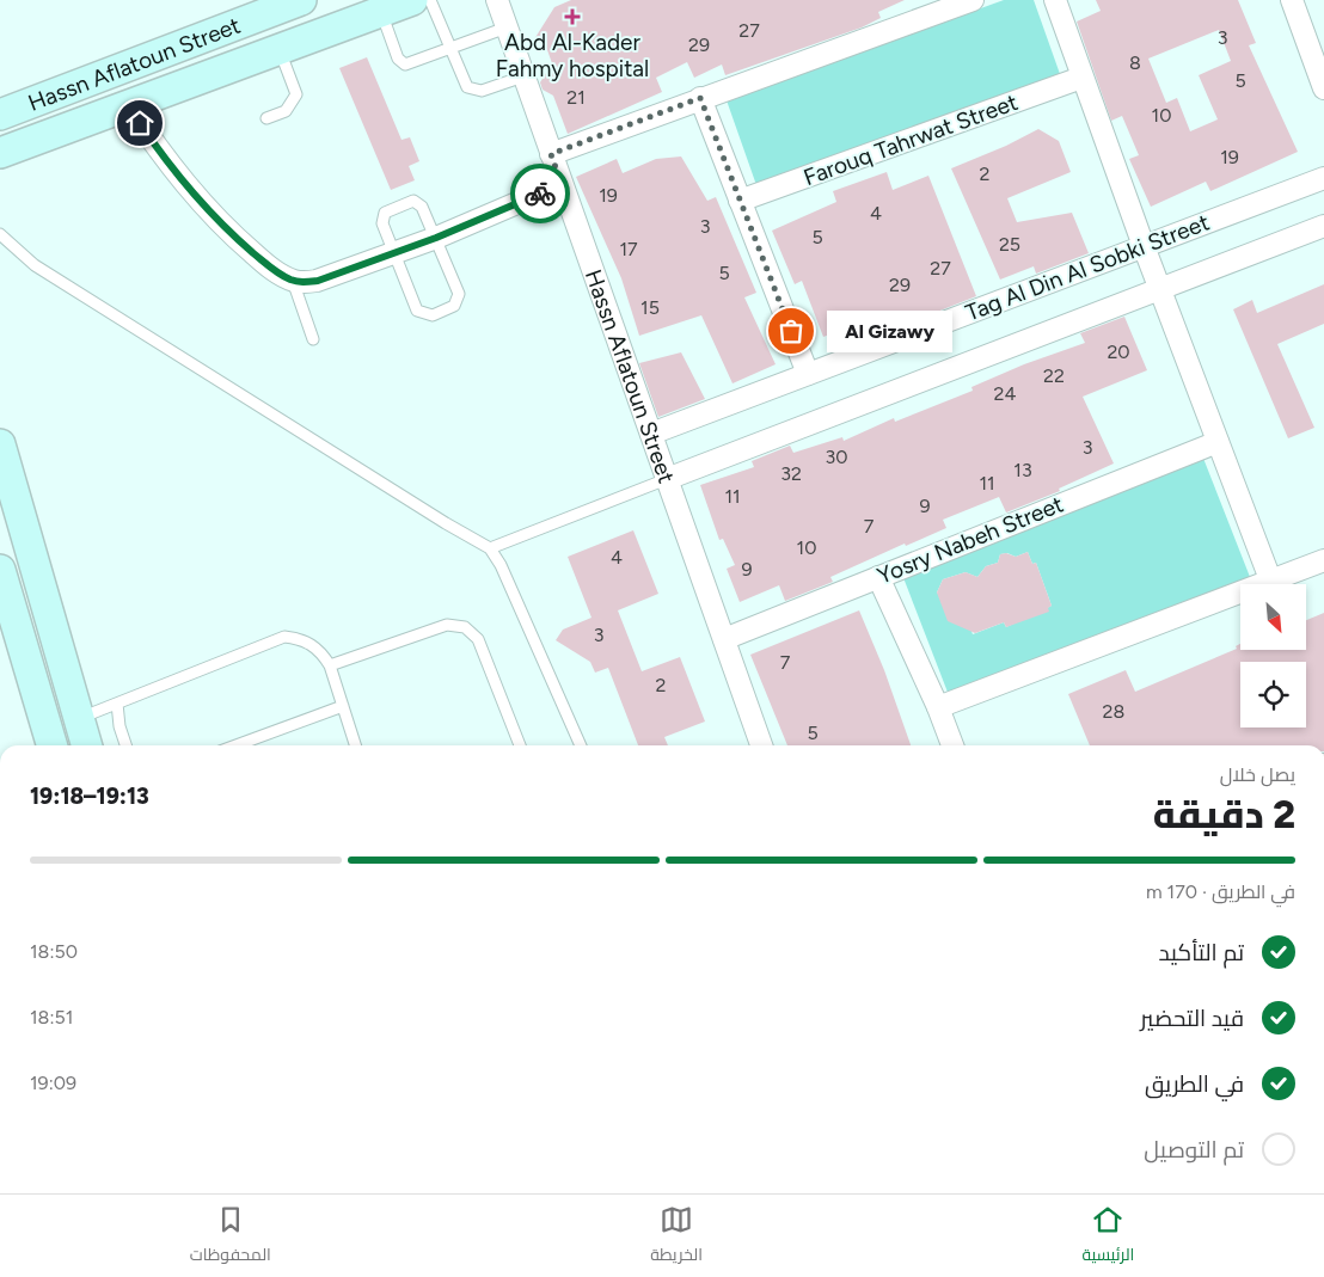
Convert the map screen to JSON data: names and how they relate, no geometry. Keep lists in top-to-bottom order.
{
  "streets": {
    "street": [
      "Hassn Aflatoun Street",
      "Farouq Tahrwat Street",
      "Tag Al Din Al Sobki Street",
      "Yosry Nabeh Street"
    ]
  },
  "crossings": [
    ["Hassn Aflatoun Street", "Tag Al Din Al Sobki Street"],
    ["Hassn Aflatoun Street", "Yosry Nabeh Street"]
  ],
  "places": {
    "health": ["Abd Al-Kader Fahmy hospital"],
    "other": ["Al Gizawy"]
  },
  "house_numbers": [
    "27",
    "3",
    "29",
    "8",
    "5",
    "21",
    "10",
    "19",
    "2",
    "19",
    "4",
    "3",
    "5",
    "25",
    "17",
    "27",
    "5",
    "29",
    "15",
    "20",
    "22",
    "24",
    "3",
    "30",
    "13",
    "32",
    "11",
    "11",
    "9",
    "7",
    "10",
    "4",
    "9",
    "3",
    "7",
    "2",
    "28",
    "5"
  ],
  "north": "bottom right",
  "page": {
    "bubble": "Al Gizawy",
    "heading": ["2 دقيقة", "يصل خلال", "19:13–19:18"],
    "bar": "في الطريق · 170 m",
    "list": [
      ["تم التأكيد", "18:50"],
      ["قيد التحضير", "18:51"],
      ["في الطريق", "19:09"],
      "تم التوصيل"
    ],
    "tabs": ["الرئيسية", "الخريطة", "المحفوظات"]
  }
}
